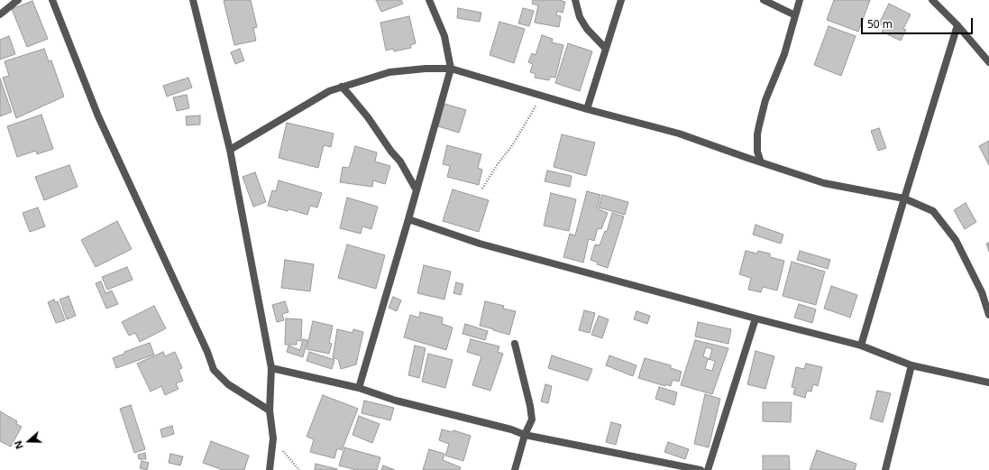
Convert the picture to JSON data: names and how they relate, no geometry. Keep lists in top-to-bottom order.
{
  "scale_bar": "50 m",
  "north": "left"
}
